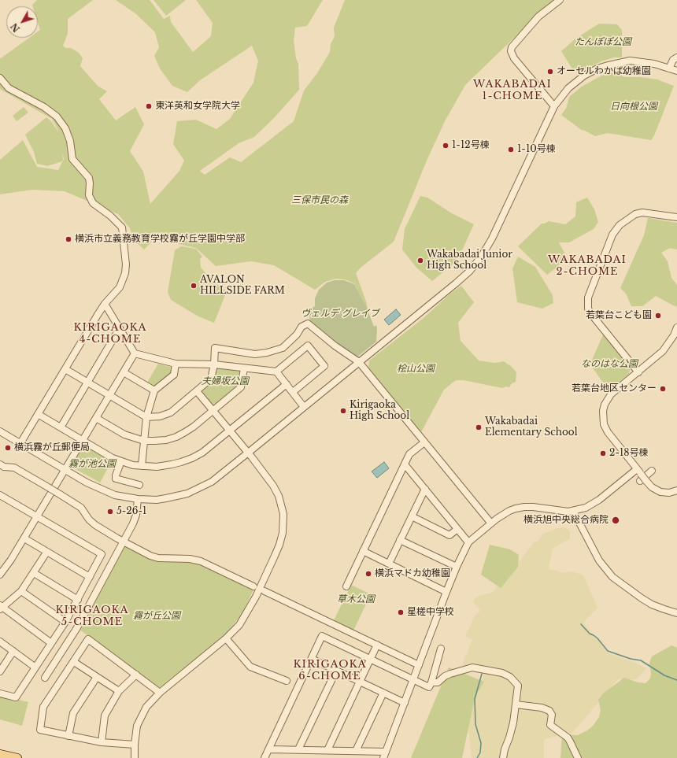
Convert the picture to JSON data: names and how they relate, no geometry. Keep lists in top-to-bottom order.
{
  "districts": [
    "WAKABADAI 1-CHOME",
    "WAKABADAI 2-CHOME",
    "KIRIGAOKA 4-CHOME",
    "KIRIGAOKA 5-CHOME",
    "KIRIGAOKA 6-CHOME"
  ],
  "parks": [
    "たんぽぽ公園",
    "日向根公園",
    "三保市民の森",
    "ヴェルデ グレイブ",
    "なのはな公園",
    "桧山公園",
    "夫婦坂公園",
    "霧が池公園",
    "草木公園",
    "霧が丘公園"
  ],
  "places": [
    "オーセルわかば幼稚園",
    "東洋英和女学院大学",
    "1-12号棟",
    "1-10号棟",
    "横浜市立義務教育学校霧が丘学園中学部",
    "Wakabadai Junior High School",
    "AVALON HILLSIDE FARM",
    "若葉台こども園",
    "若葉台地区センター",
    "Kirigaoka High School",
    "Wakabadai Elementary School",
    "横浜霧が丘郵便局",
    "2-18号棟",
    "5-26-1",
    "横浜旭中央総合病院",
    "横浜マドカ幼稚園",
    "星槎中学校"
  ],
  "north": "bottom left"
}
